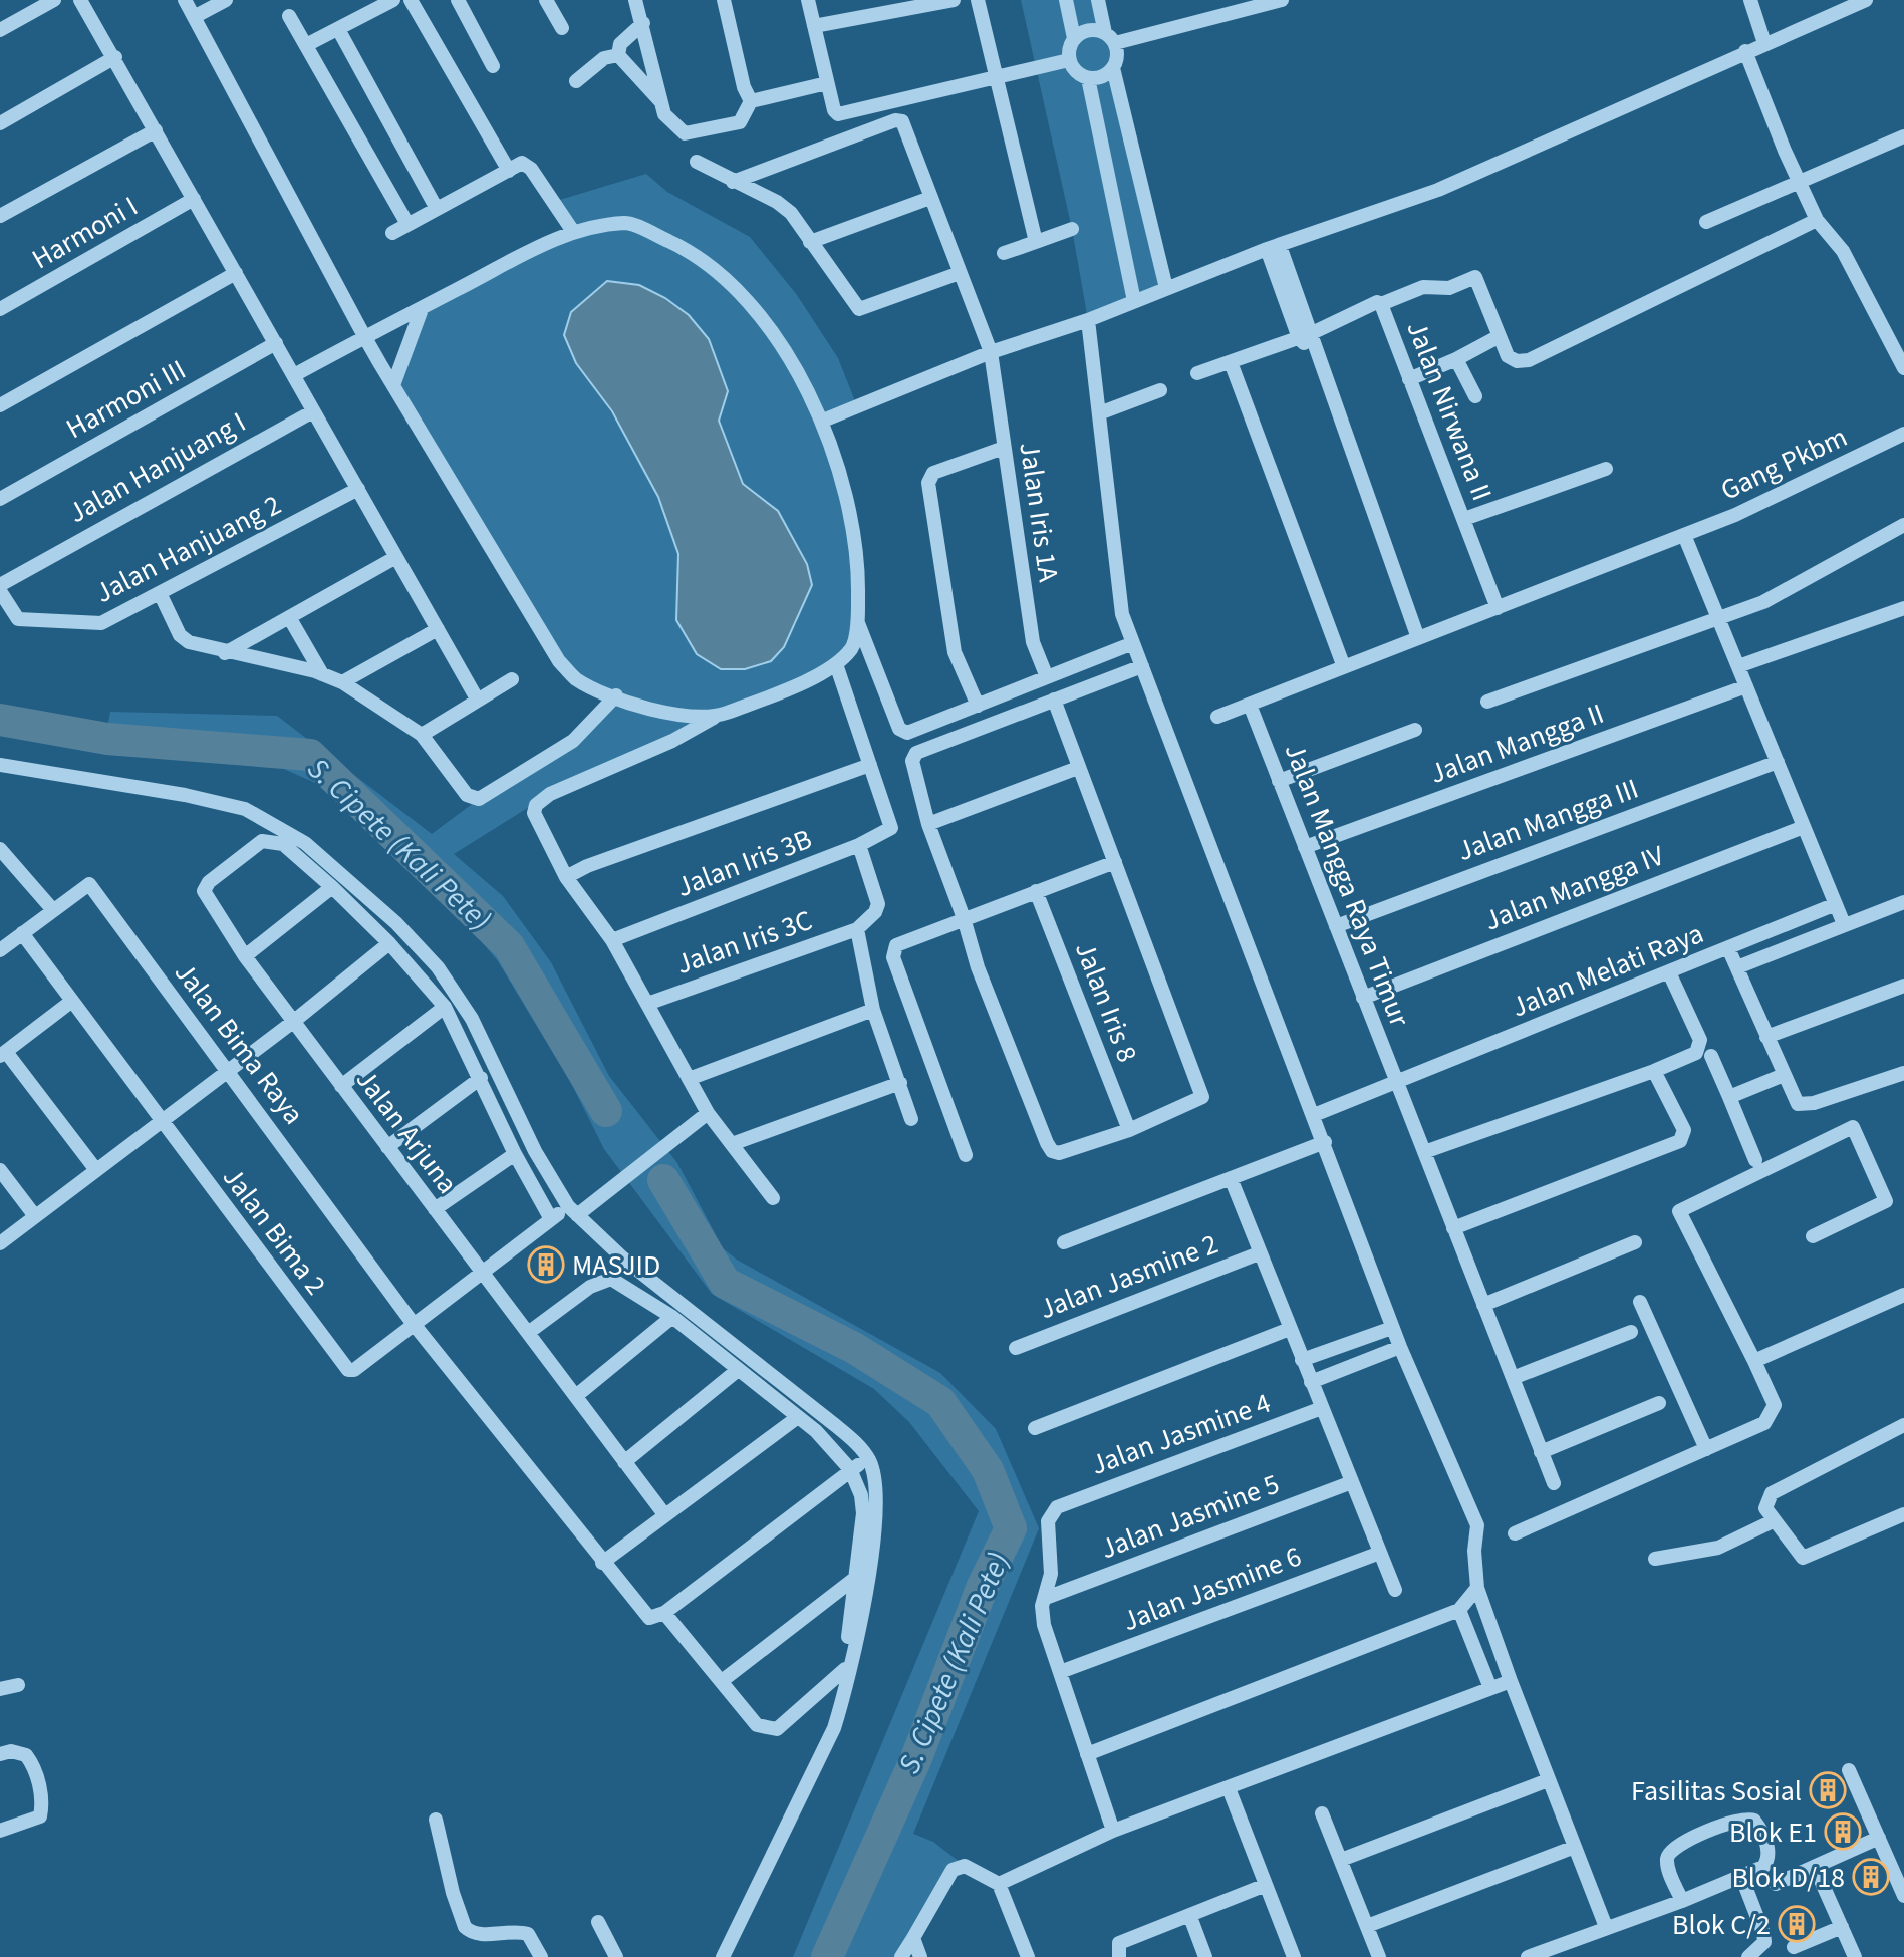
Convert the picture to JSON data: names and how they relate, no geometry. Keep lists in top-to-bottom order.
{
  "streets": {
    "street": [
      "Harmoni I",
      "Harmoni III",
      "Jalan Nirwana II",
      "Gang Pkbm",
      "Jalan Hanjuang I",
      "Jalan Iris 1A",
      "Jalan Hanjuang 2",
      "Jalan Mangga II",
      "Jalan Mangga III",
      "Jalan Iris 3B",
      "Jalan Mangga Raya Timur",
      "Jalan Mangga IV",
      "Jalan Iris 3C",
      "Jalan Melati Raya",
      "Jalan Iris 8",
      "Jalan Bima Raya",
      "Jalan Arjuna",
      "Jalan Bima 2",
      "Jalan Jasmine 2",
      "Jalan Jasmine 4",
      "Jalan Jasmine 5",
      "Jalan Jasmine 6"
    ]
  },
  "crossings": [
    ["Jalan Nirwana II", "Gang Pkbm"],
    ["Gang Pkbm", "Jalan Mangga Raya Timur"],
    ["Jalan Mangga II", "Jalan Mangga Raya Timur"],
    ["Jalan Mangga III", "Jalan Mangga Raya Timur"],
    ["Jalan Mangga Raya Timur", "Jalan Mangga IV"],
    ["Jalan Mangga Raya Timur", "Jalan Melati Raya"],
    ["Jalan Bima Raya", "Jalan Bima 2"],
    ["Jalan Jasmine 4", "Jalan Jasmine 5"]
  ],
  "water": ["S. Cipete (Kali Pete)"],
  "places": {
    "building": [
      "MASJID",
      "Fasilitas Sosial",
      "Blok E1",
      "Blok D/18",
      "Blok C/2"
    ]
  }
}
